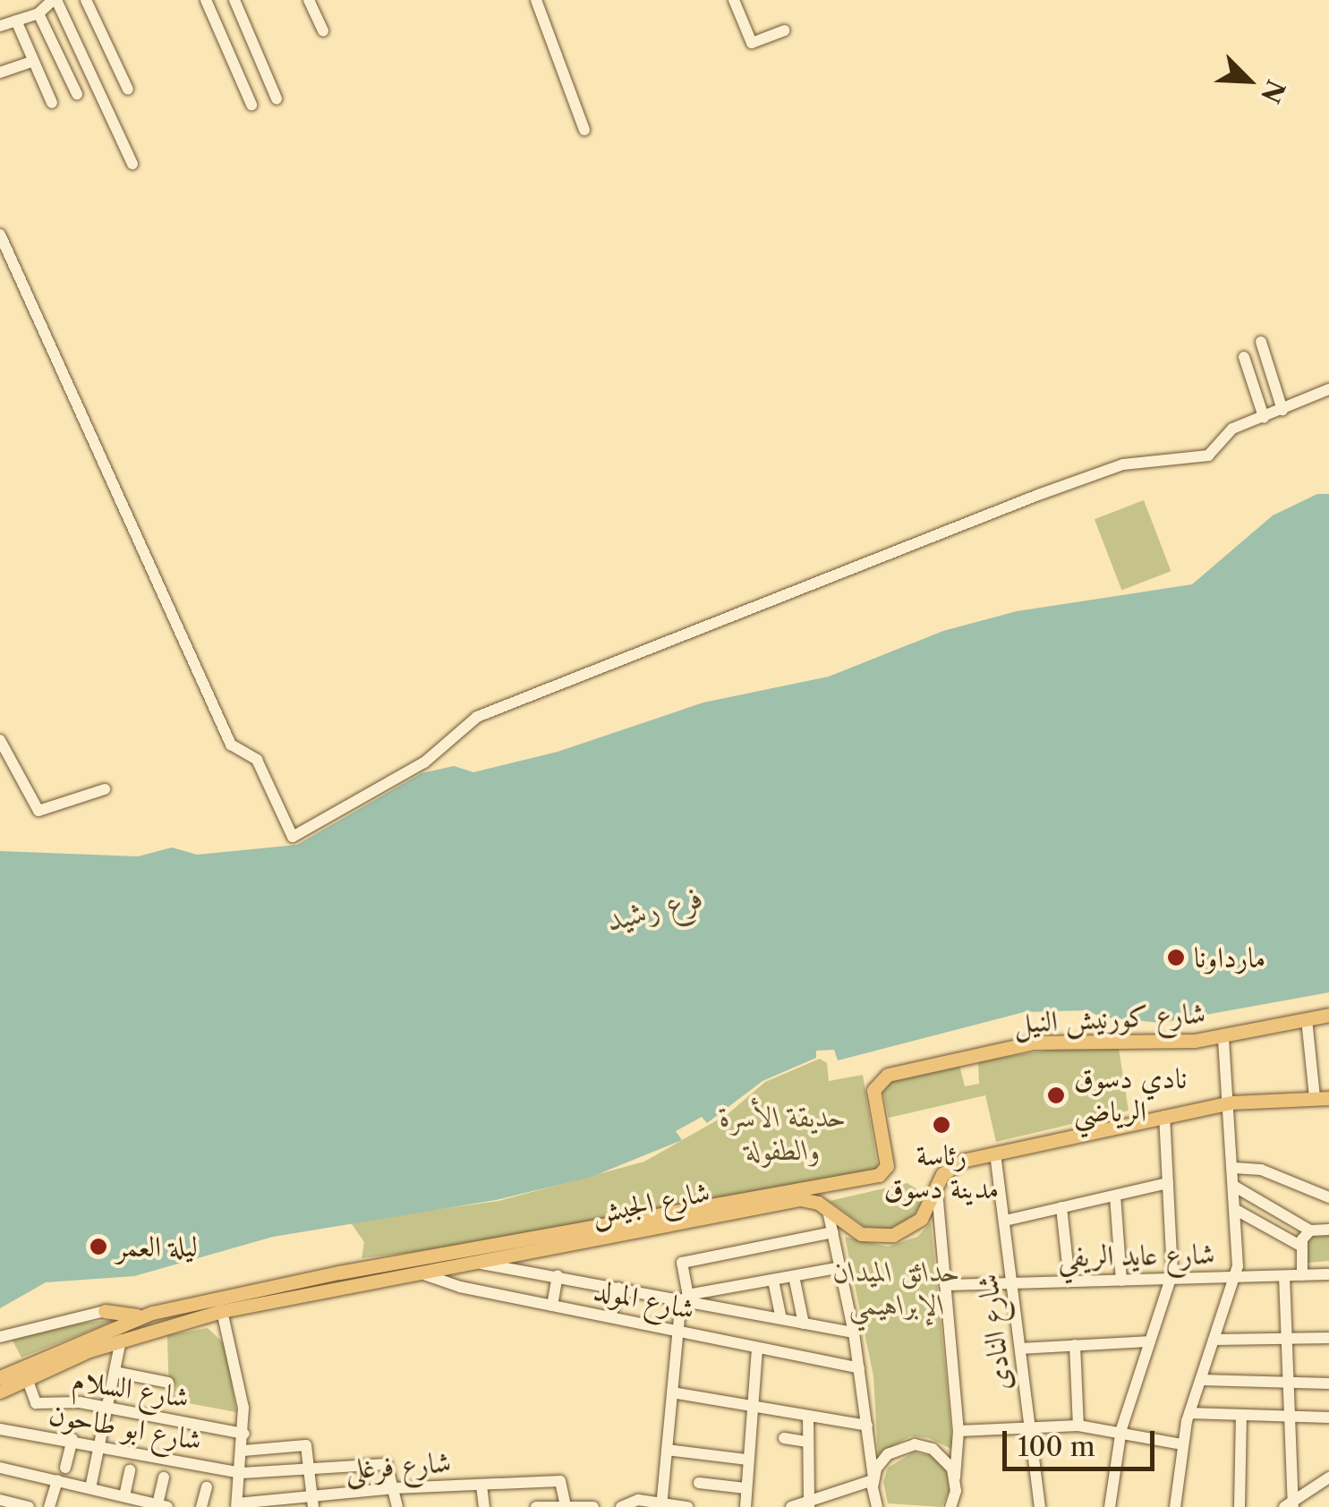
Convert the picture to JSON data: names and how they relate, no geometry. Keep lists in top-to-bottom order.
{
  "streets": {
    "main road": ["شارع كورنيش النيل", "شارع الجيش"],
    "street": [
      "شارع عايد الريفي",
      "شارع المولد",
      "شارع النادى",
      "شارع السلام",
      "شارع ابو طاحون",
      "شارع فرغلى"
    ]
  },
  "crossings": [
    ["شارع كورنيش النيل", "شارع الجيش"],
    ["شارع الجيش", "شارع المولد"],
    ["شارع الجيش", "شارع النادى"],
    ["شارع الجيش", "شارع السلام"],
    ["شارع عايد الريفي", "شارع النادى"],
    ["شارع ابو طاحون", "شارع فرغلى"]
  ],
  "water": ["فرع رشيد"],
  "parks": ["حديقة الأسرة والطفولة", "حدائق الميدان الإبراهيمي"],
  "places": [
    "مارداونا",
    "نادي دسوق الرياضي",
    "رئاسة مدينة دسوق",
    "ليلة العمر"
  ],
  "scale_bar": "100 m",
  "north": "bottom right"
}
